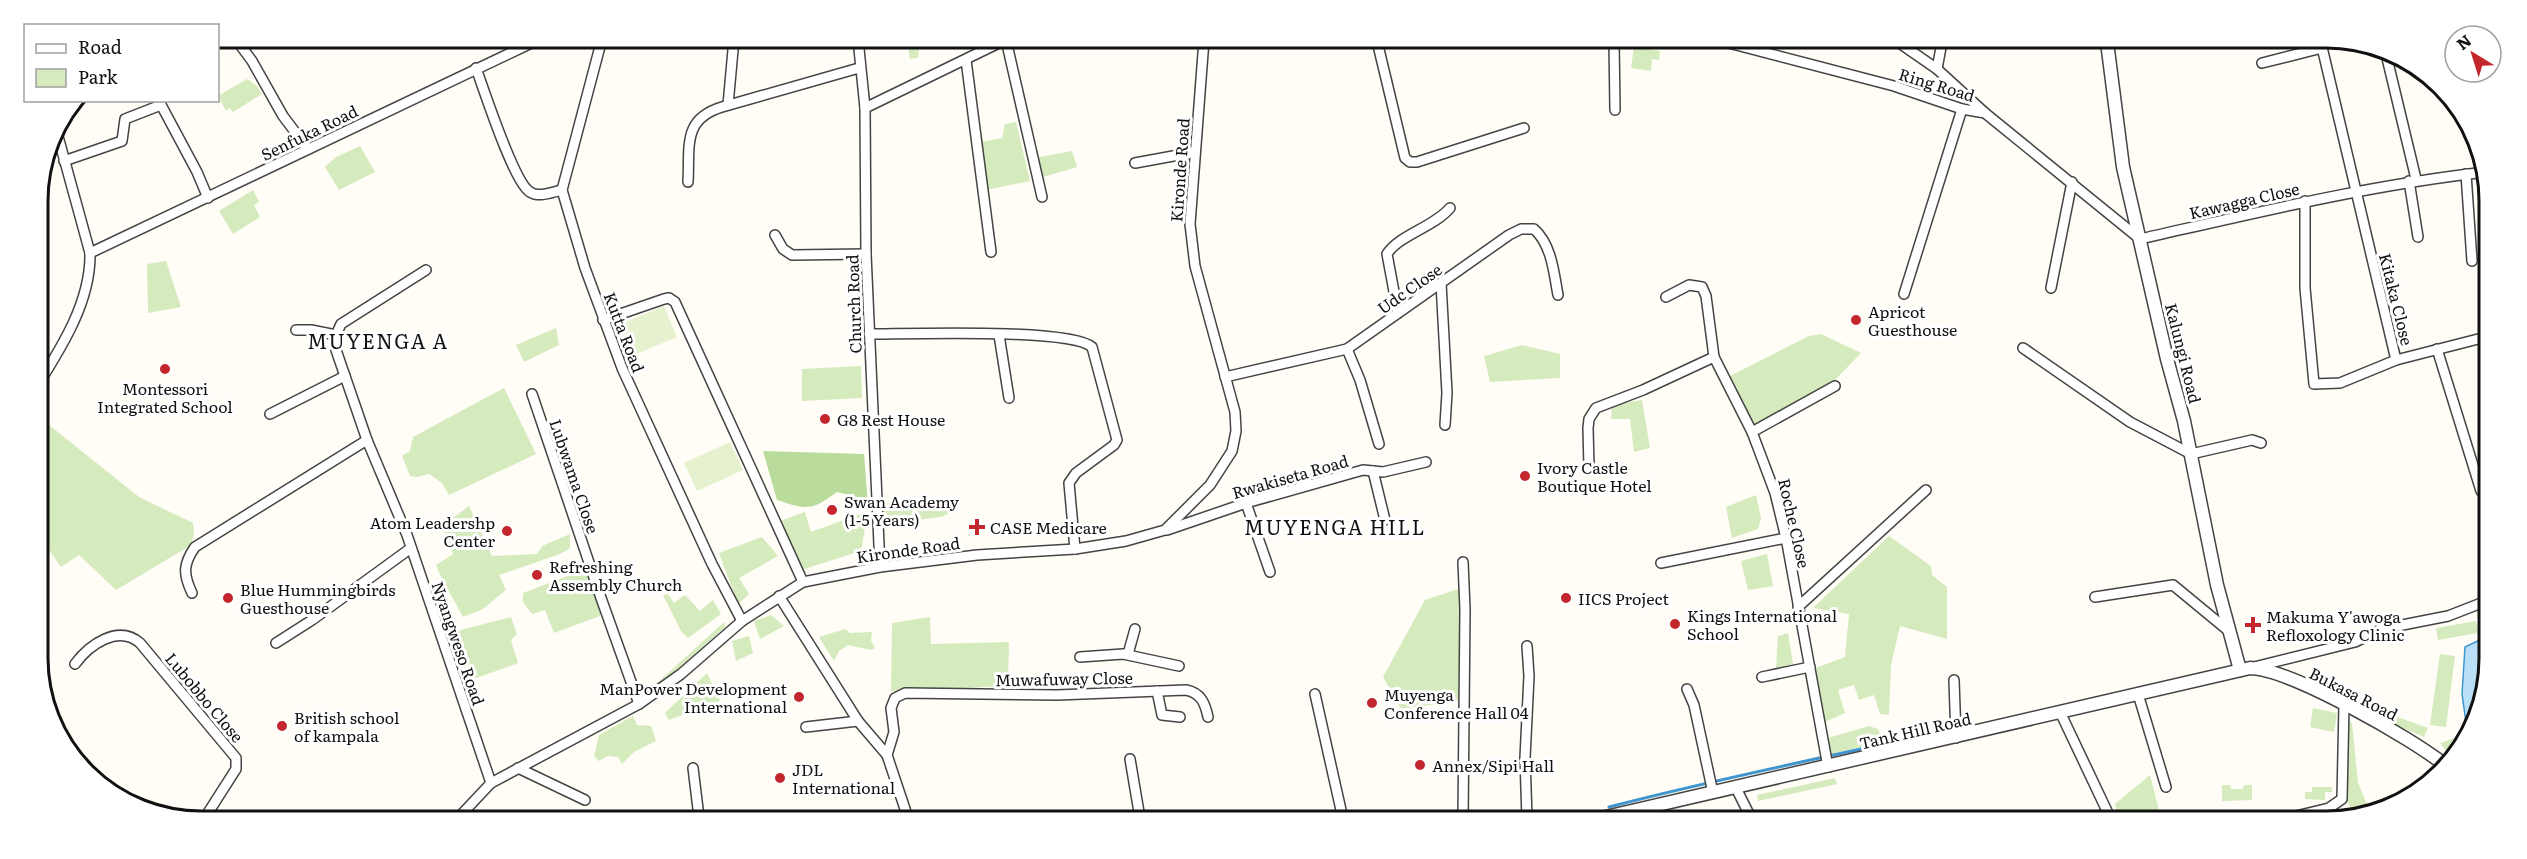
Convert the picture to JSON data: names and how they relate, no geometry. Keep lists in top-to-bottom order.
{
  "streets": {
    "street": [
      "Ring Road",
      "Senfuka Road",
      "Kironde Road",
      "Kawagga Close",
      "Udc Close",
      "Kitaka Close",
      "Church Road",
      "Kutta Road",
      "Kalungi Road",
      "Lubwama Close",
      "Rwakiseta Road",
      "Roche Close",
      "Nyangweso Road",
      "Muwafuway Close",
      "Bukasa Road",
      "Lubobbo Close",
      "Tank Hill Road"
    ]
  },
  "crossings": [
    ["Ring Road", "Kawagga Close"],
    ["Ring Road", "Kalungi Road"],
    ["Kironde Road", "Udc Close"],
    ["Kironde Road", "Church Road"],
    ["Kironde Road", "Kutta Road"],
    ["Kironde Road", "Lubwama Close"],
    ["Kironde Road", "Rwakiseta Road"],
    ["Kironde Road", "Nyangweso Road"],
    ["Kawagga Close", "Kitaka Close"],
    ["Kawagga Close", "Kalungi Road"],
    ["Kalungi Road", "Bukasa Road"],
    ["Kalungi Road", "Tank Hill Road"],
    ["Roche Close", "Tank Hill Road"],
    ["Bukasa Road", "Tank Hill Road"]
  ],
  "districts": ["MUYENGA A", "MUYENGA HILL"],
  "places": {
    "other": [
      "Apricot Guesthouse",
      "Montessori Integrated School",
      "G8 Rest House",
      "Ivory Castle Boutique Hotel",
      "Swan Academy (1-5 Years)",
      "Atom Leadershp Center",
      "Refreshing Assembly Church",
      "Blue Hummingbirds Guesthouse",
      "IICS Project",
      "Kings International School",
      "ManPower Development International",
      "Muyenga Conference Hall 04",
      "British school of kampala",
      "Annex/Sipi Hall",
      "JDL International"
    ],
    "health": ["CASE Medicare", "Makuma Y'awoga Refloxology Clinic"]
  },
  "legend": ["Road", "Park"],
  "north": "top left"
}
